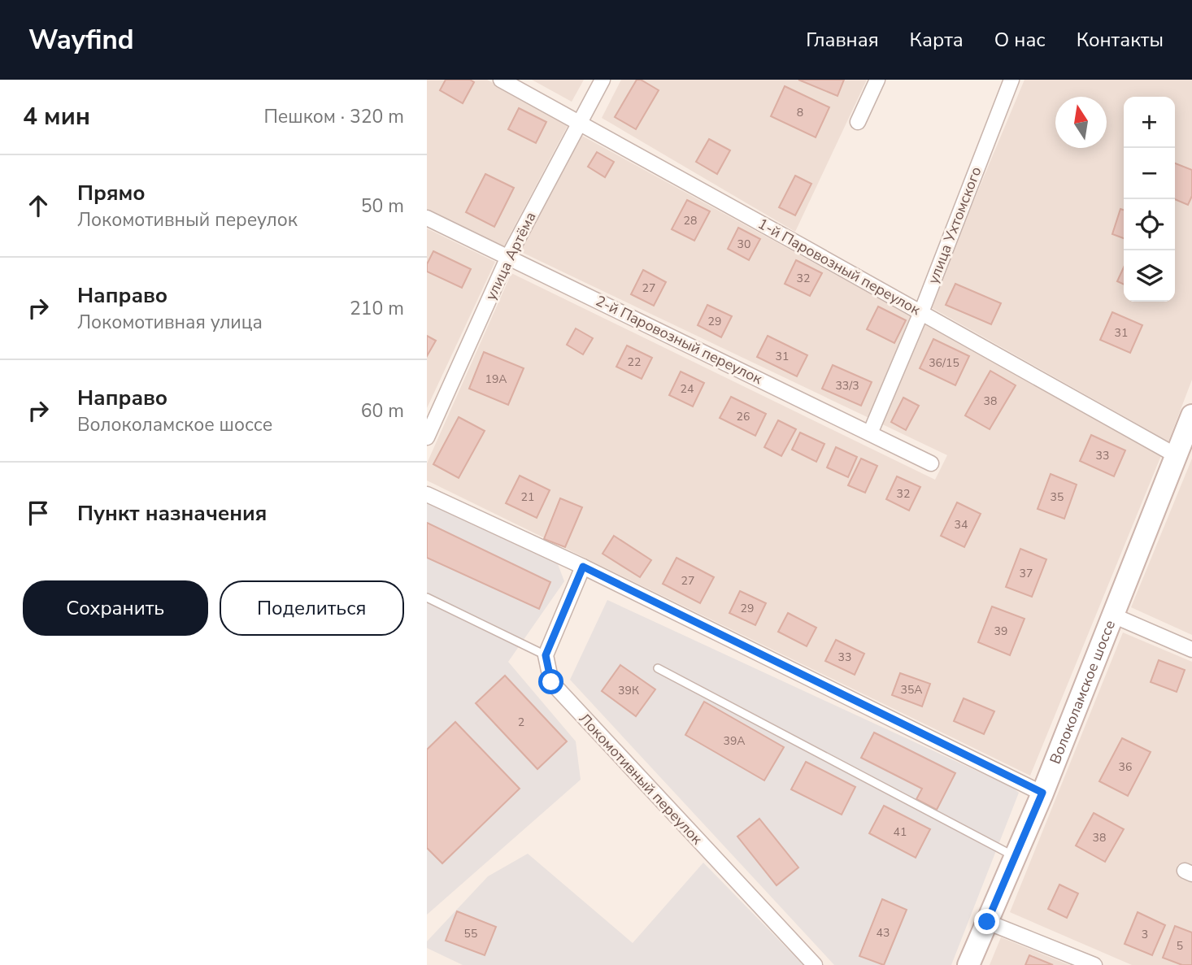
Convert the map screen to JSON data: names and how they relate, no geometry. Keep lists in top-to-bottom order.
{
  "streets": {
    "main road": ["Волоколамское шоссе"],
    "street": [
      "улица Ухтомского",
      "улица Артёма",
      "1-й Паровозный переулок",
      "2-й Паровозный переулок",
      "Локомотивный переулок"
    ]
  },
  "crossings": [
    ["улица Ухтомского", "1-й Паровозный переулок"],
    ["улица Ухтомского", "2-й Паровозный переулок"],
    ["улица Артёма", "1-й Паровозный переулок"],
    ["улица Артёма", "2-й Паровозный переулок"],
    ["1-й Паровозный переулок", "Волоколамское шоссе"]
  ],
  "house_numbers": [
    "8",
    "28",
    "30",
    "32",
    "27",
    "29",
    "31",
    "31",
    "22",
    "36/15",
    "19А",
    "33/3",
    "24",
    "38",
    "26",
    "33",
    "32",
    "21",
    "35",
    "34",
    "37",
    "27",
    "29",
    "39",
    "33",
    "35А",
    "39К",
    "2",
    "39А",
    "36",
    "41",
    "38",
    "43",
    "55",
    "3",
    "5"
  ],
  "north": "top",
  "page": {
    "header": "Wayfind",
    "nav": [
      "Главная",
      "Карта",
      "О нас",
      "Контакты"
    ],
    "heading": ["4 мин", "Пешком · 320 m"],
    "map_buttons": ["+", "−"],
    "list": [
      ["Прямо", "Локомотивный переулок", "50 m"],
      ["Направо", "Локомотивная улица", "210 m"],
      ["Направо", "Волоколамское шоссе", "60 m"],
      "Пункт назначения"
    ],
    "buttons": ["Сохранить", "Поделиться"]
  }
}
